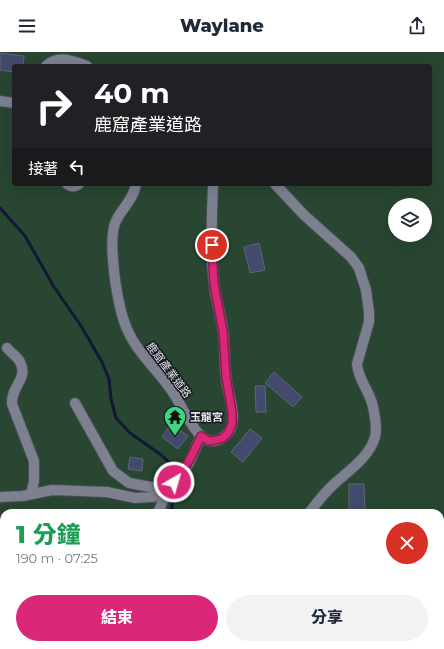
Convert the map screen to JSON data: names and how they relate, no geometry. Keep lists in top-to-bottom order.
{
  "streets": {
    "street": ["鹿窟產業道路"]
  },
  "places": {
    "temple": ["玉龍宮"]
  },
  "page": {
    "header": "Waylane",
    "turn": ["40 m", "鹿窟產業道路"],
    "then": "接著",
    "heading": ["1 分鐘", "190 m · 07:25"],
    "buttons": ["結束", "分享"]
  }
}
